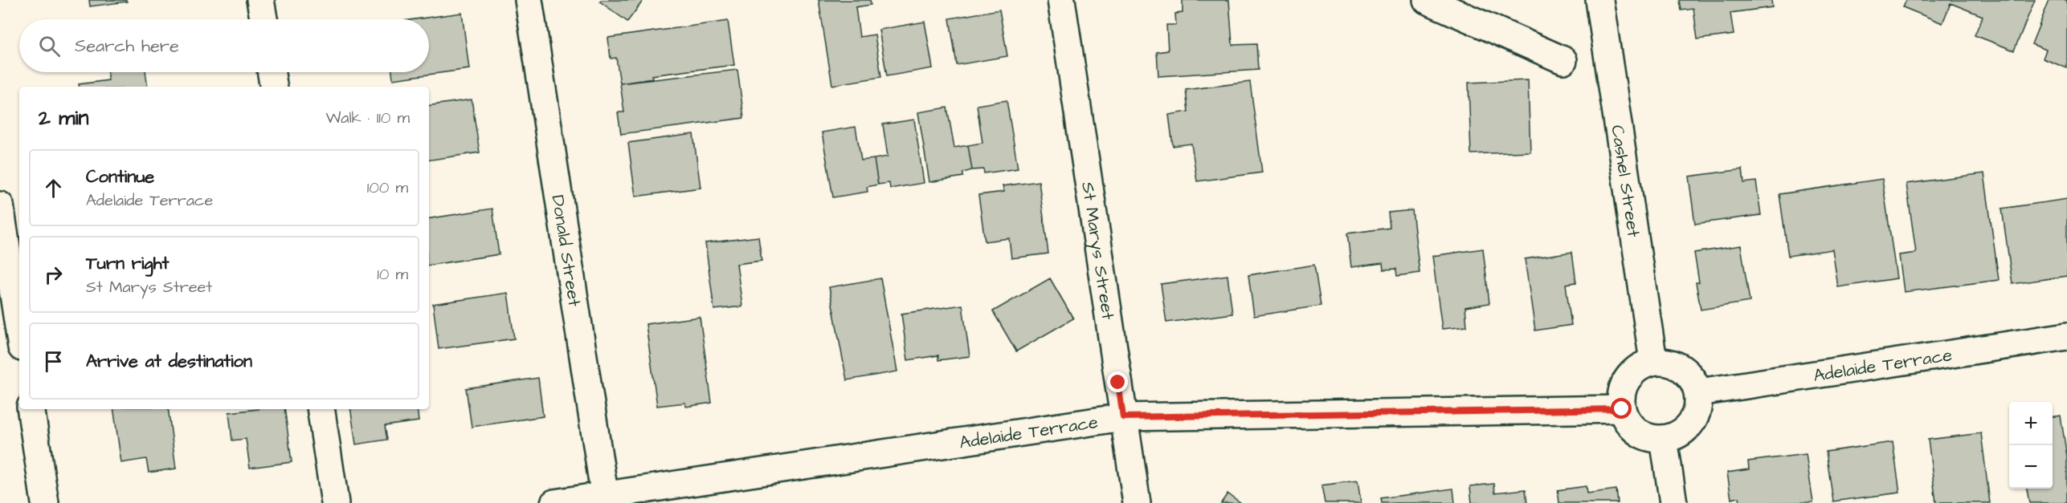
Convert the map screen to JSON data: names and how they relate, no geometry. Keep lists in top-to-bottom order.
{
  "streets": {
    "street": [
      "Cashel Street",
      "Donald Street",
      "St Marys Street",
      "Adelaide Terrace"
    ]
  },
  "crossings": [
    ["Cashel Street", "Adelaide Terrace"],
    ["Donald Street", "Adelaide Terrace"],
    ["St Marys Street", "Adelaide Terrace"]
  ],
  "page": {
    "search": "Search here",
    "heading": ["2 min", "Walk · 110 m"],
    "list": [
      ["Continue", "Adelaide Terrace", "100 m"],
      ["Turn right", "St Marys Street", "10 m"],
      "Arrive at destination"
    ],
    "map_buttons": ["+", "−"]
  }
}
